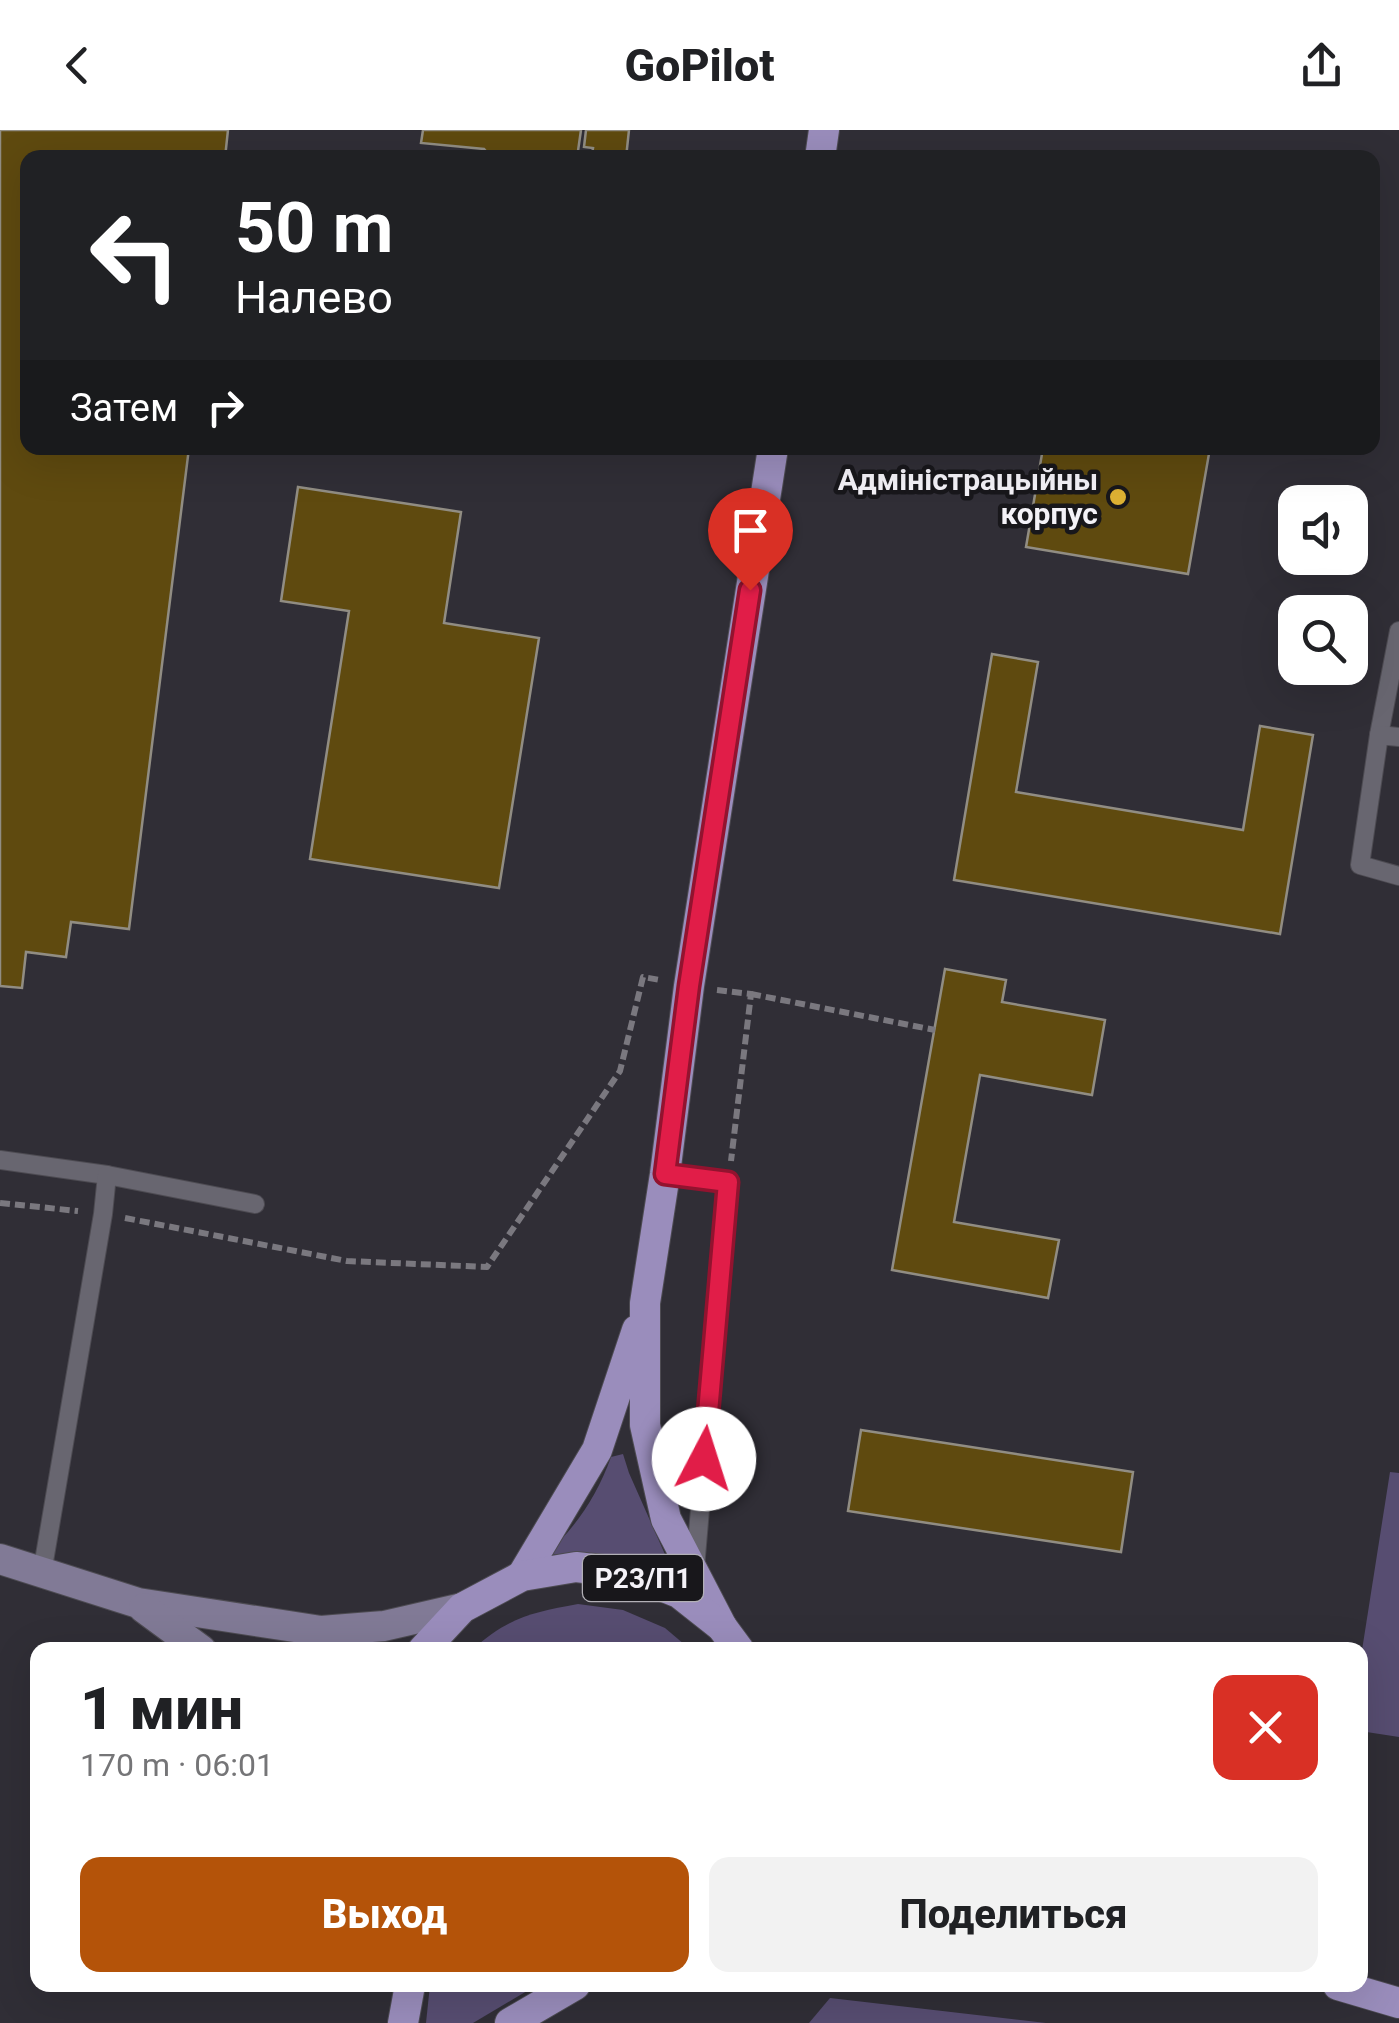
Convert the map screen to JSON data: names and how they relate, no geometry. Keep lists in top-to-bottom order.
{
  "streets": {
    "main road": ["Р23/П1"]
  },
  "places": ["Адміністрацыйны корпус"],
  "page": {
    "header": "GoPilot",
    "turn": ["50 m", "Налево"],
    "then": "Затем",
    "heading": ["1 мин", "170 m · 06:01"],
    "buttons": ["Выход", "Поделиться"]
  }
}
